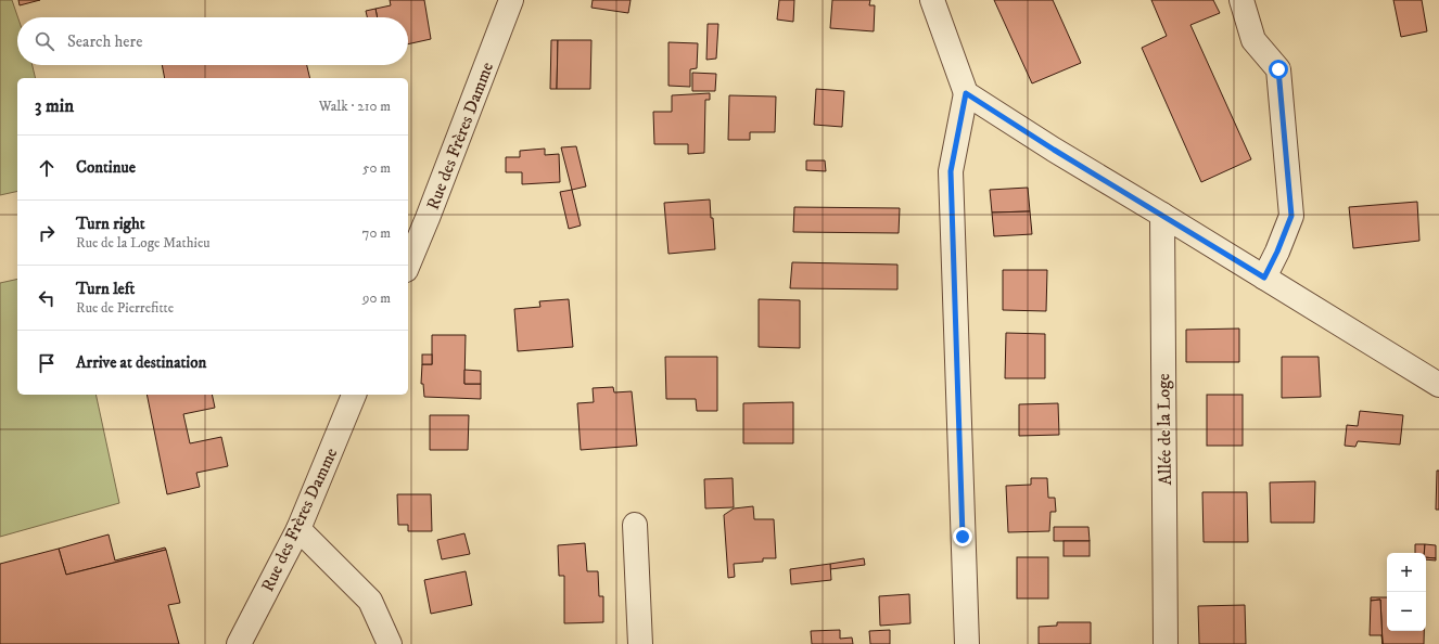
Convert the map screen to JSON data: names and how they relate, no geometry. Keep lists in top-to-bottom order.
{
  "streets": {
    "street": ["Rue des Frères Damme", "Allée de la Loge"]
  },
  "page": {
    "search": "Search here",
    "heading": ["3 min", "Walk · 210 m"],
    "list": [
      ["Continue", "50 m"],
      ["Turn right", "Rue de la Loge Mathieu", "70 m"],
      ["Turn left", "Rue de Pierrefitte", "90 m"],
      "Arrive at destination"
    ],
    "map_buttons": ["+", "−"]
  }
}
